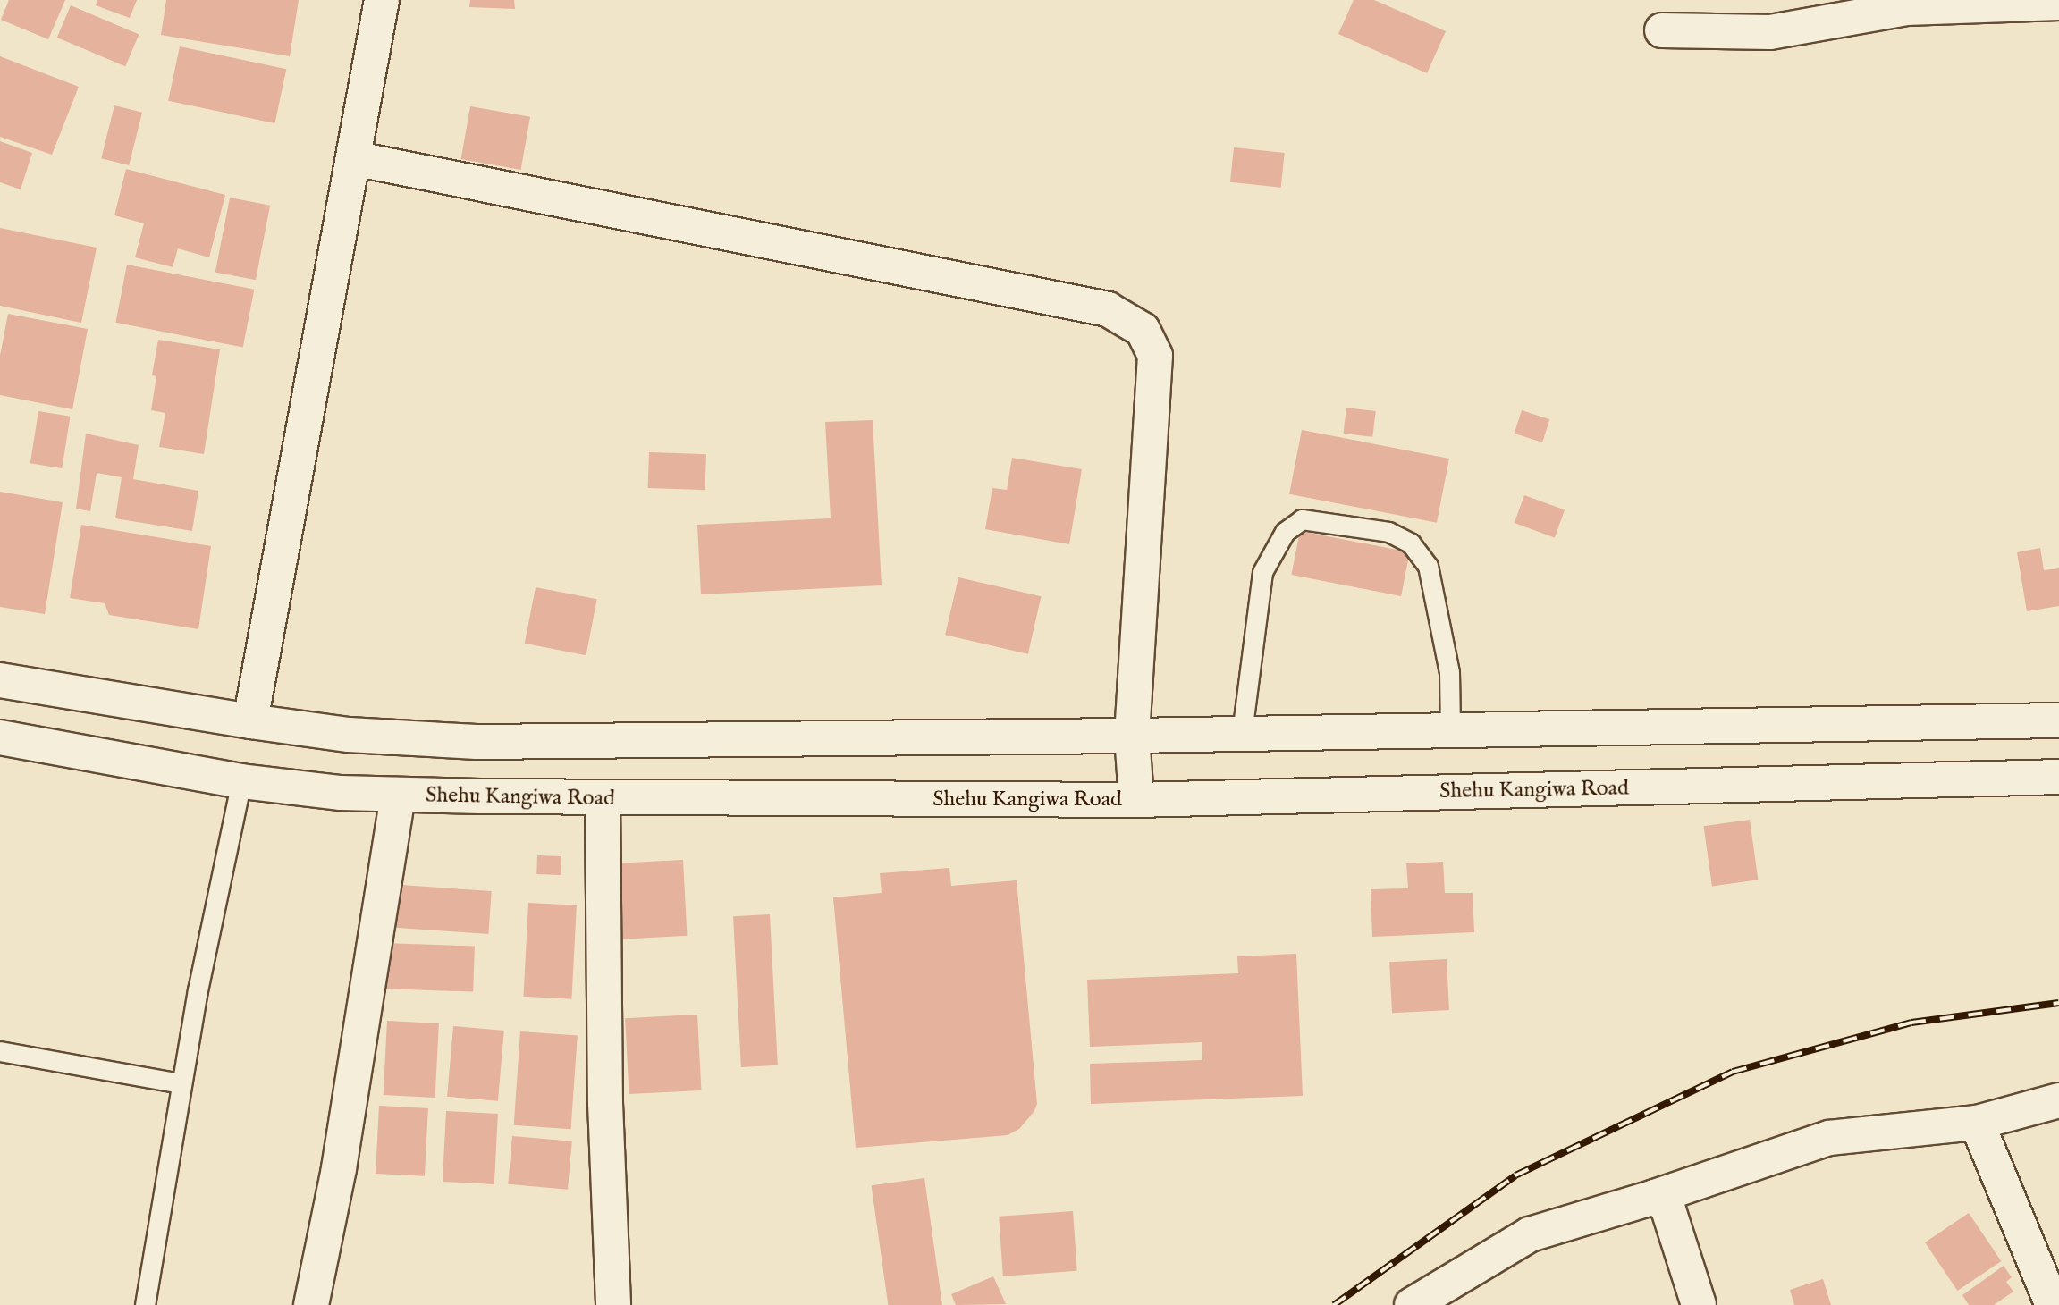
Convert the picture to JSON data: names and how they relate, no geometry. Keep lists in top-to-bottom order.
{
  "streets": {
    "street": ["Shehu Kangiwa Road"]
  }
}
